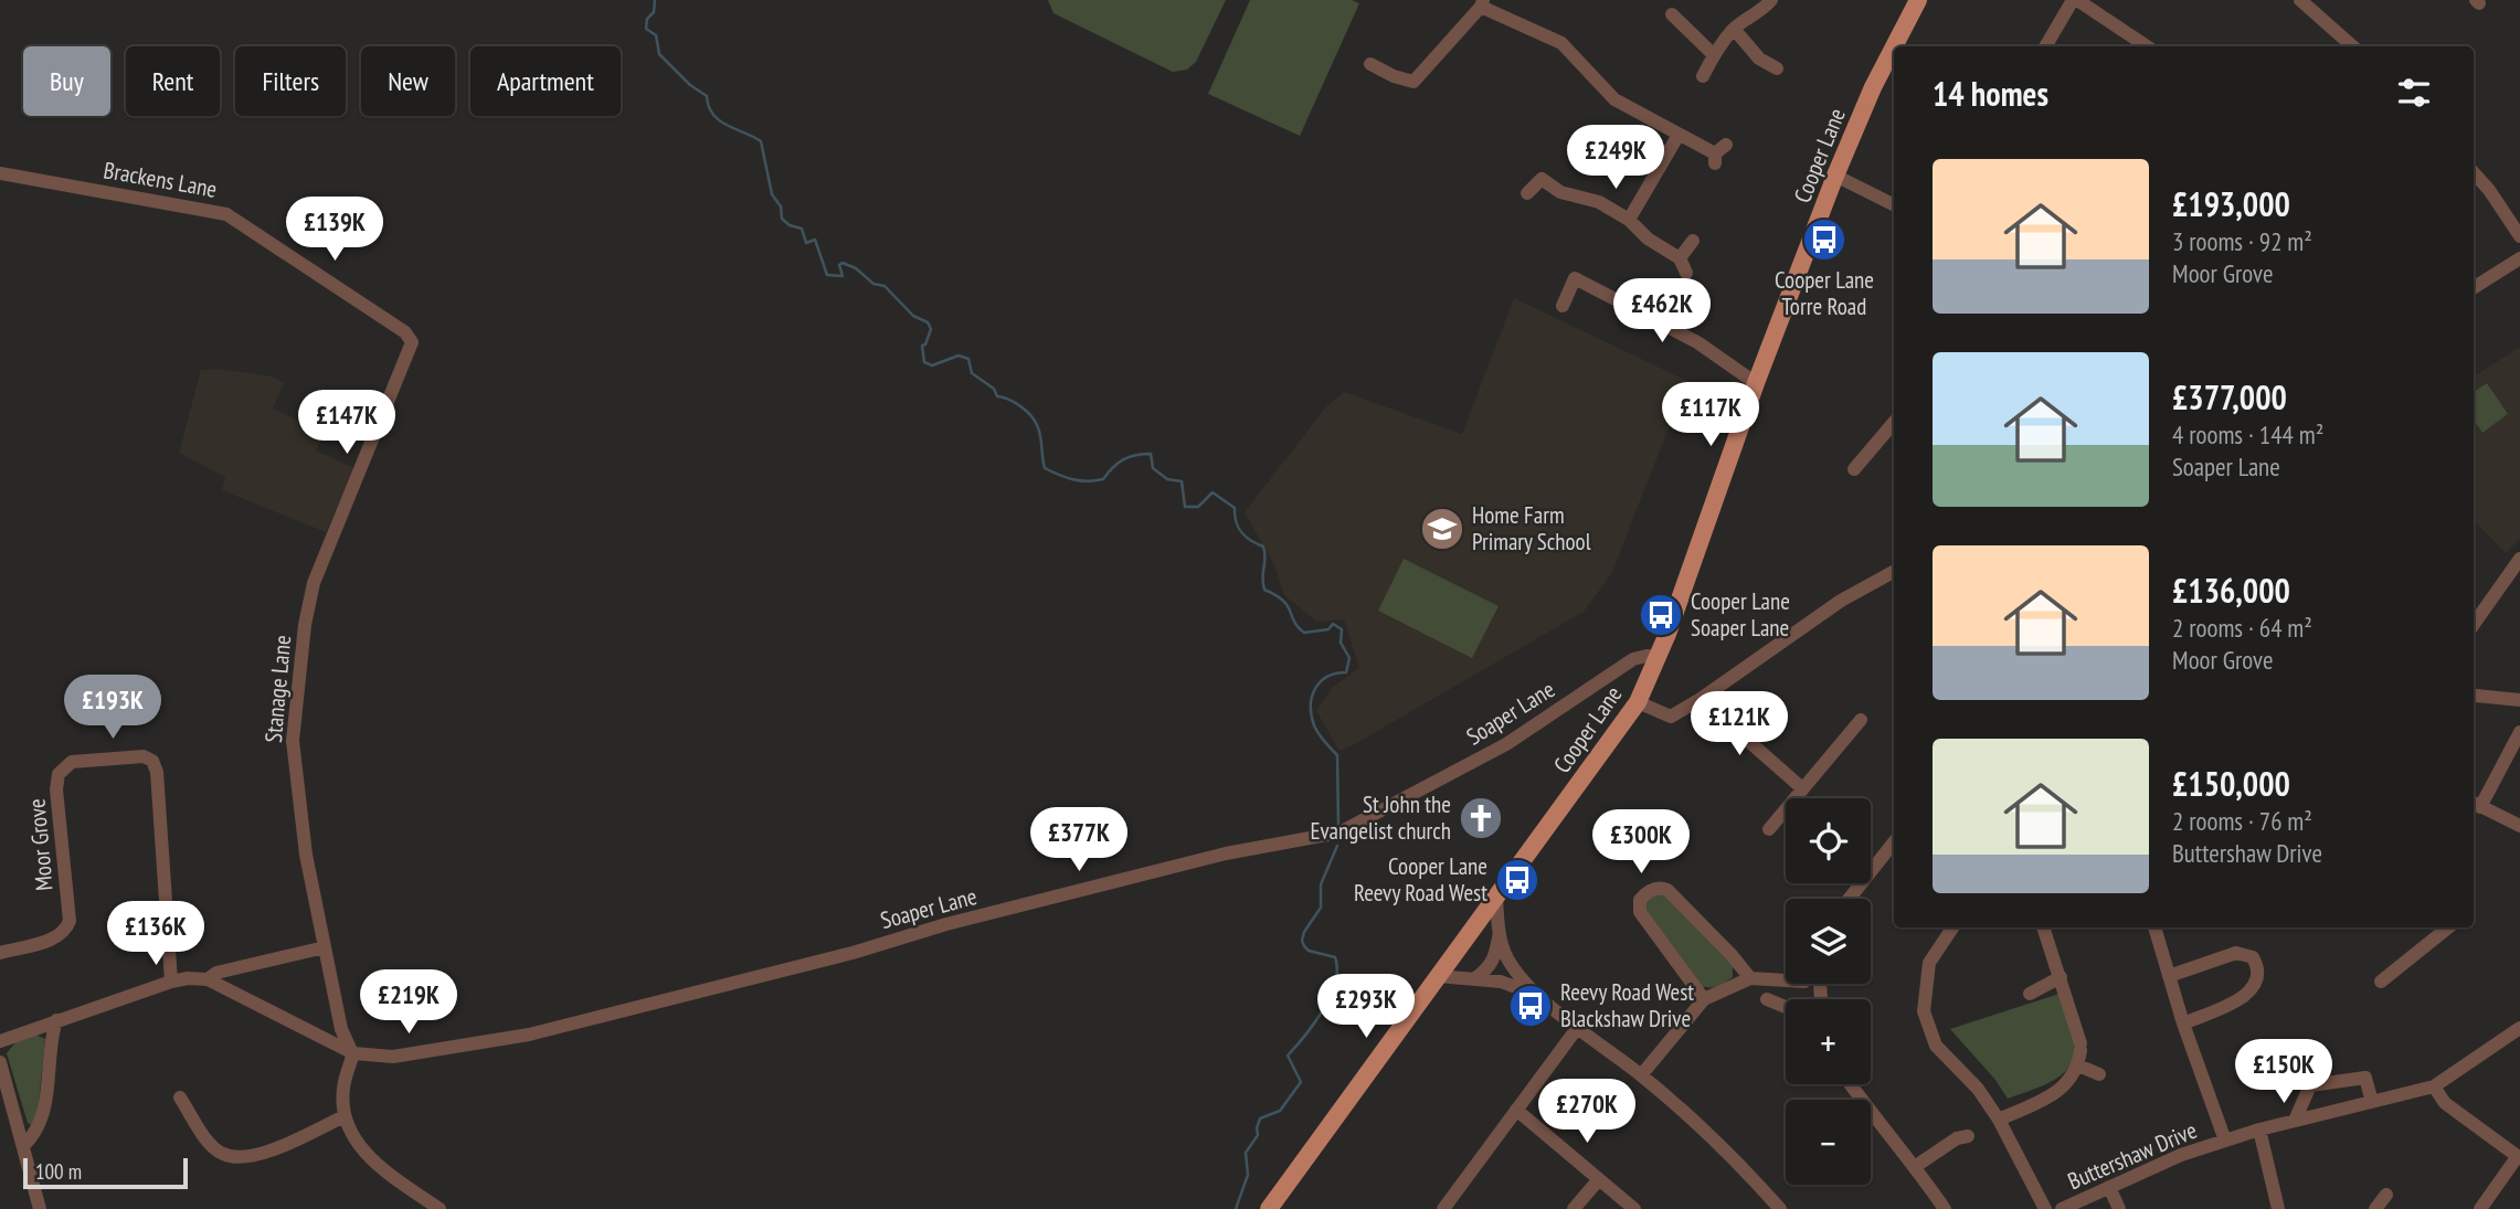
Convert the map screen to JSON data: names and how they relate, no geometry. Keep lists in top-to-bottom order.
{
  "streets": {
    "main road": ["Cooper Lane"],
    "street": [
      "Brackens Lane",
      "Stanage Lane",
      "Soaper Lane",
      "Moor Grove",
      "Buttershaw Drive"
    ]
  },
  "crossings": [
    ["Cooper Lane", "Soaper Lane"],
    ["Brackens Lane", "Stanage Lane"],
    ["Stanage Lane", "Soaper Lane"]
  ],
  "places": {
    "bus stop": [
      "Cooper Lane Torre Road",
      "Cooper Lane Soaper Lane",
      "Cooper Lane Reevy Road West",
      "Reevy Road West Blackshaw Drive"
    ],
    "school or university": ["Home Farm Primary School"],
    "church": ["St John the Evangelist church"]
  },
  "scale_bar": "100 m",
  "page": {
    "chip": [
      "Buy",
      "Rent",
      "Filters",
      "New",
      "Apartment"
    ],
    "heading": "14 homes",
    "price": [
      "£249K",
      "£139K",
      "£462K",
      "£117K",
      "£147K",
      "£193K",
      "£121K",
      "£377K",
      "£300K",
      "£136K",
      "£219K",
      "£293K",
      "£150K",
      "£270K"
    ],
    "list": [
      {
        "name": "£193,000",
        "note": "3 rooms · 92 m² · Moor Grove"
      },
      {
        "name": "£377,000",
        "note": "4 rooms · 144 m² · Soaper Lane"
      },
      {
        "name": "£136,000",
        "note": "2 rooms · 64 m² · Moor Grove"
      },
      {
        "name": "£150,000",
        "note": "2 rooms · 76 m² · Buttershaw Drive"
      }
    ],
    "map_buttons": ["+", "−"],
    "scale": "100 m"
  }
}
